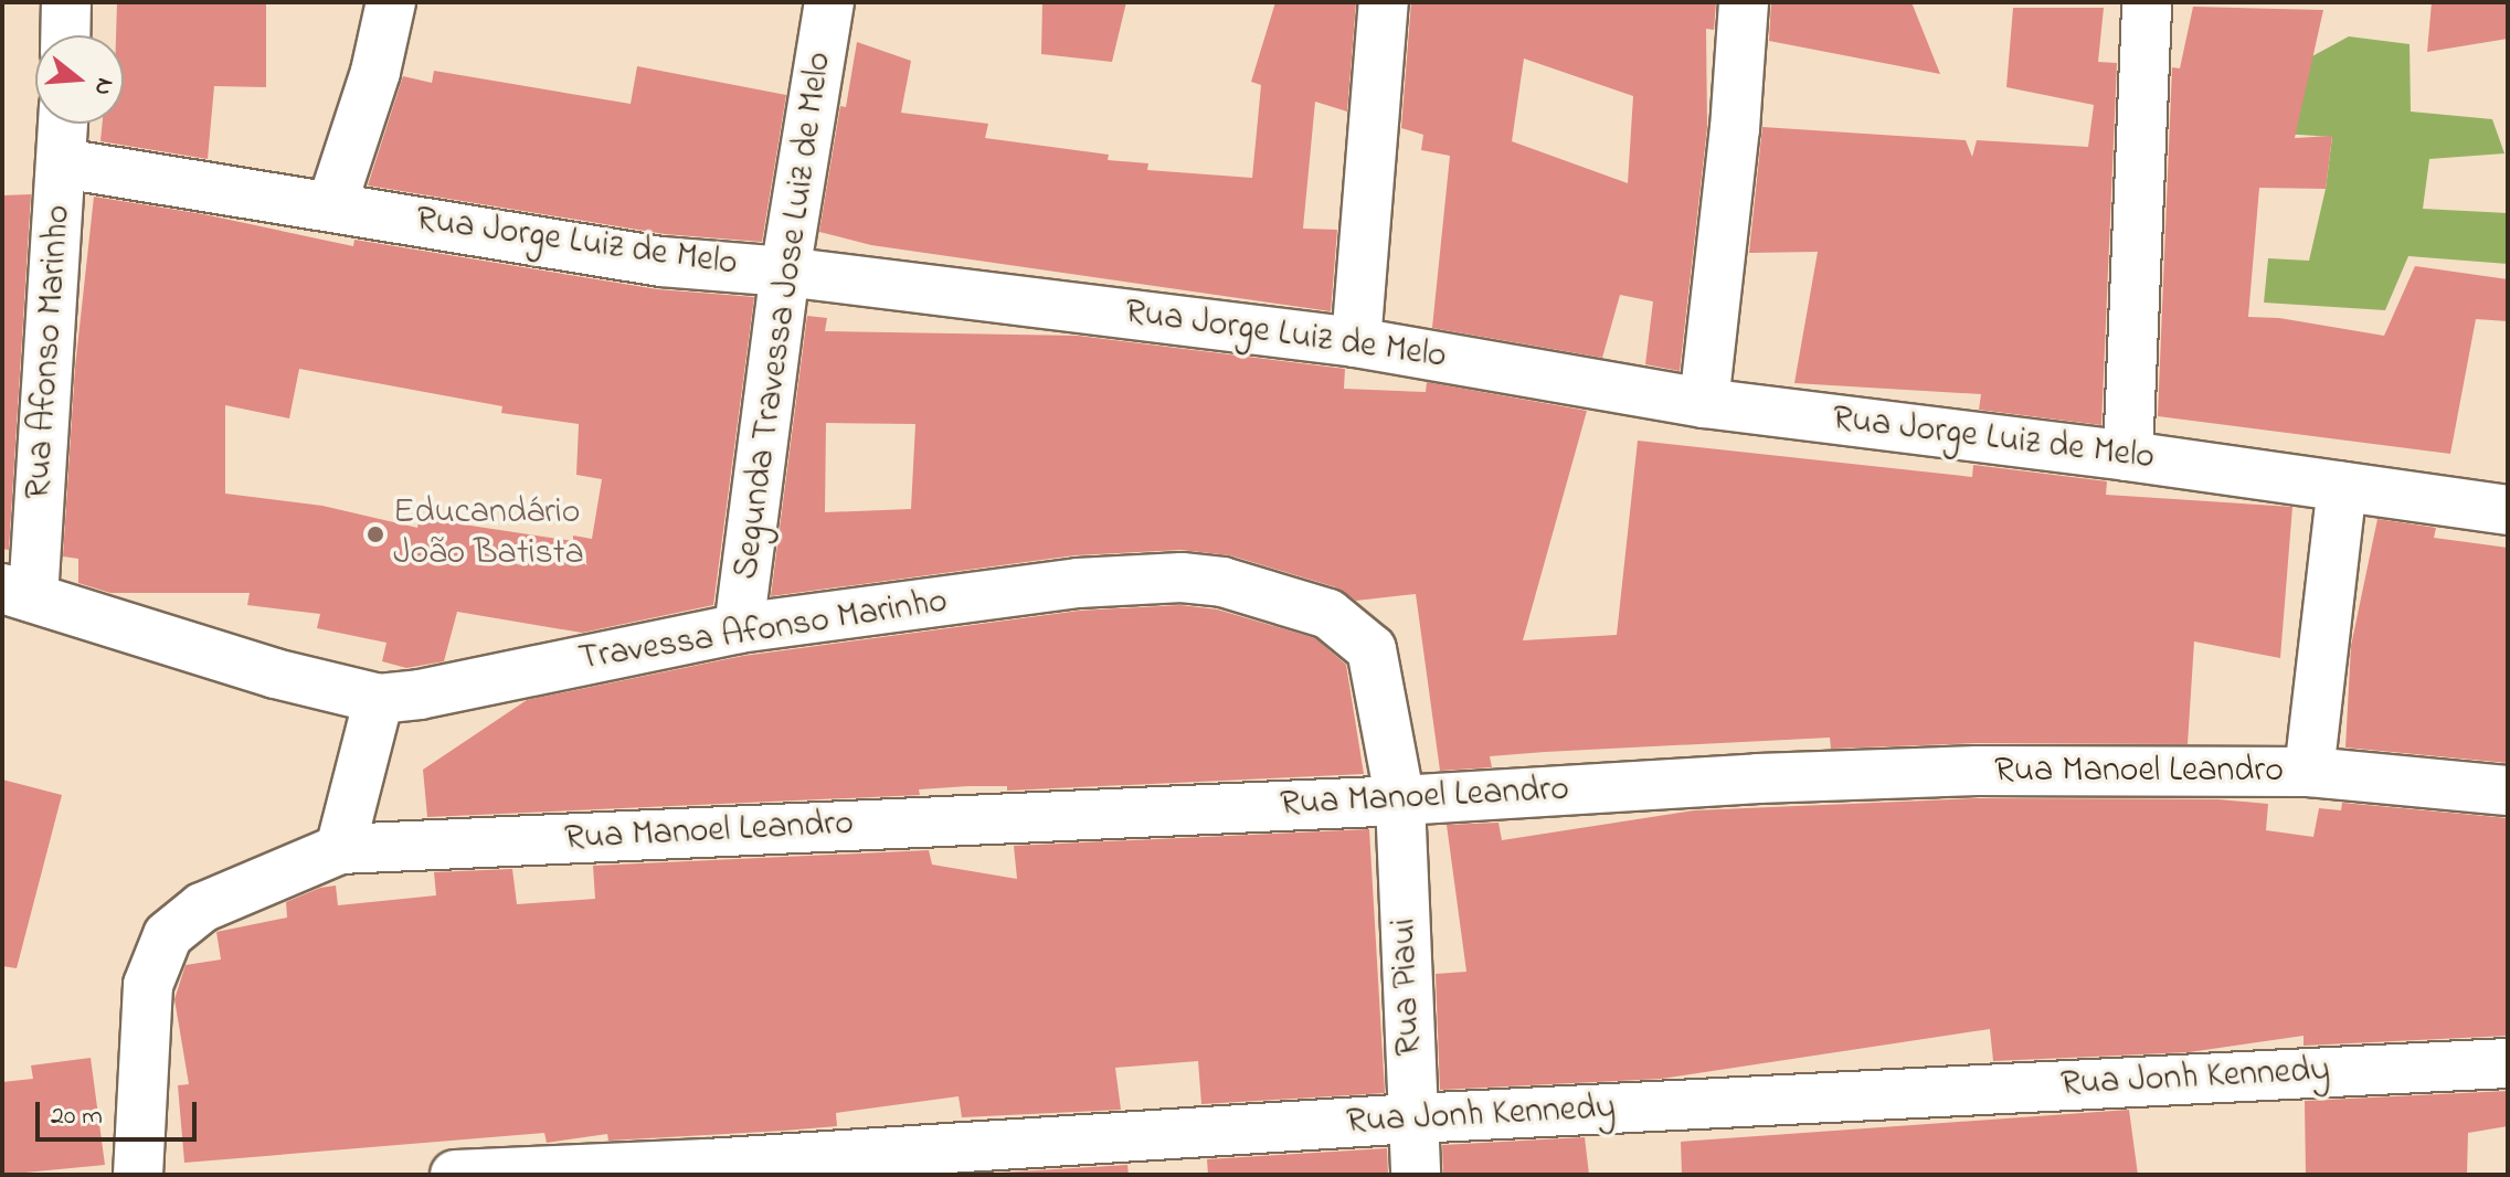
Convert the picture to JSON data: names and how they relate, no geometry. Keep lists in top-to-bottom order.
{
  "streets": {
    "street": [
      "Rua Jorge Luiz de Melo",
      "Segunda Travessa Jose Luiz de Melo",
      "Rua Afonso Marinho",
      "Travessa Afonso Marinho",
      "Rua Manoel Leandro",
      "Rua Piaui",
      "Rua Jonh Kennedy"
    ]
  },
  "crossings": [
    ["Rua Jorge Luiz de Melo", "Segunda Travessa Jose Luiz de Melo"],
    ["Rua Jorge Luiz de Melo", "Rua Afonso Marinho"],
    ["Segunda Travessa Jose Luiz de Melo", "Travessa Afonso Marinho"],
    ["Rua Afonso Marinho", "Travessa Afonso Marinho"],
    ["Travessa Afonso Marinho", "Rua Manoel Leandro"],
    ["Travessa Afonso Marinho", "Rua Piaui"],
    ["Rua Manoel Leandro", "Rua Piaui"],
    ["Rua Piaui", "Rua Jonh Kennedy"]
  ],
  "places": ["Educandário João Batista"],
  "scale_bar": "20 m",
  "north": "right"
}
